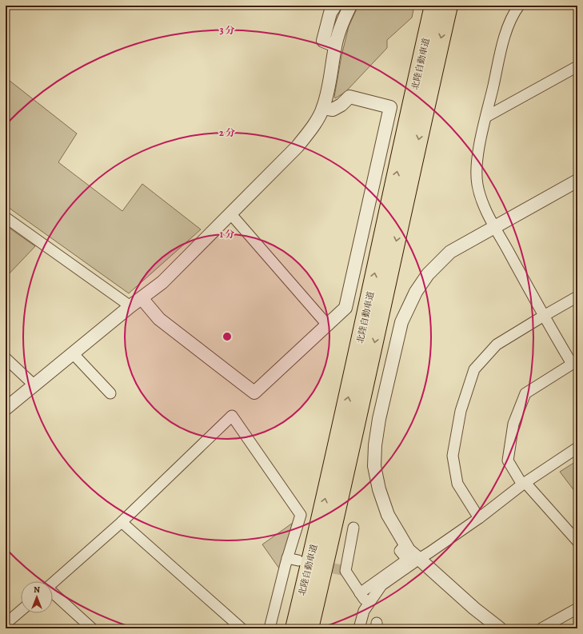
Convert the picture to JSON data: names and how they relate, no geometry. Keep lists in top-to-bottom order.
{
  "streets": {
    "highway": ["北陸自動車道"]
  },
  "north": "top",
  "rings": ["3 分", "2 分", "1 分"]
}
